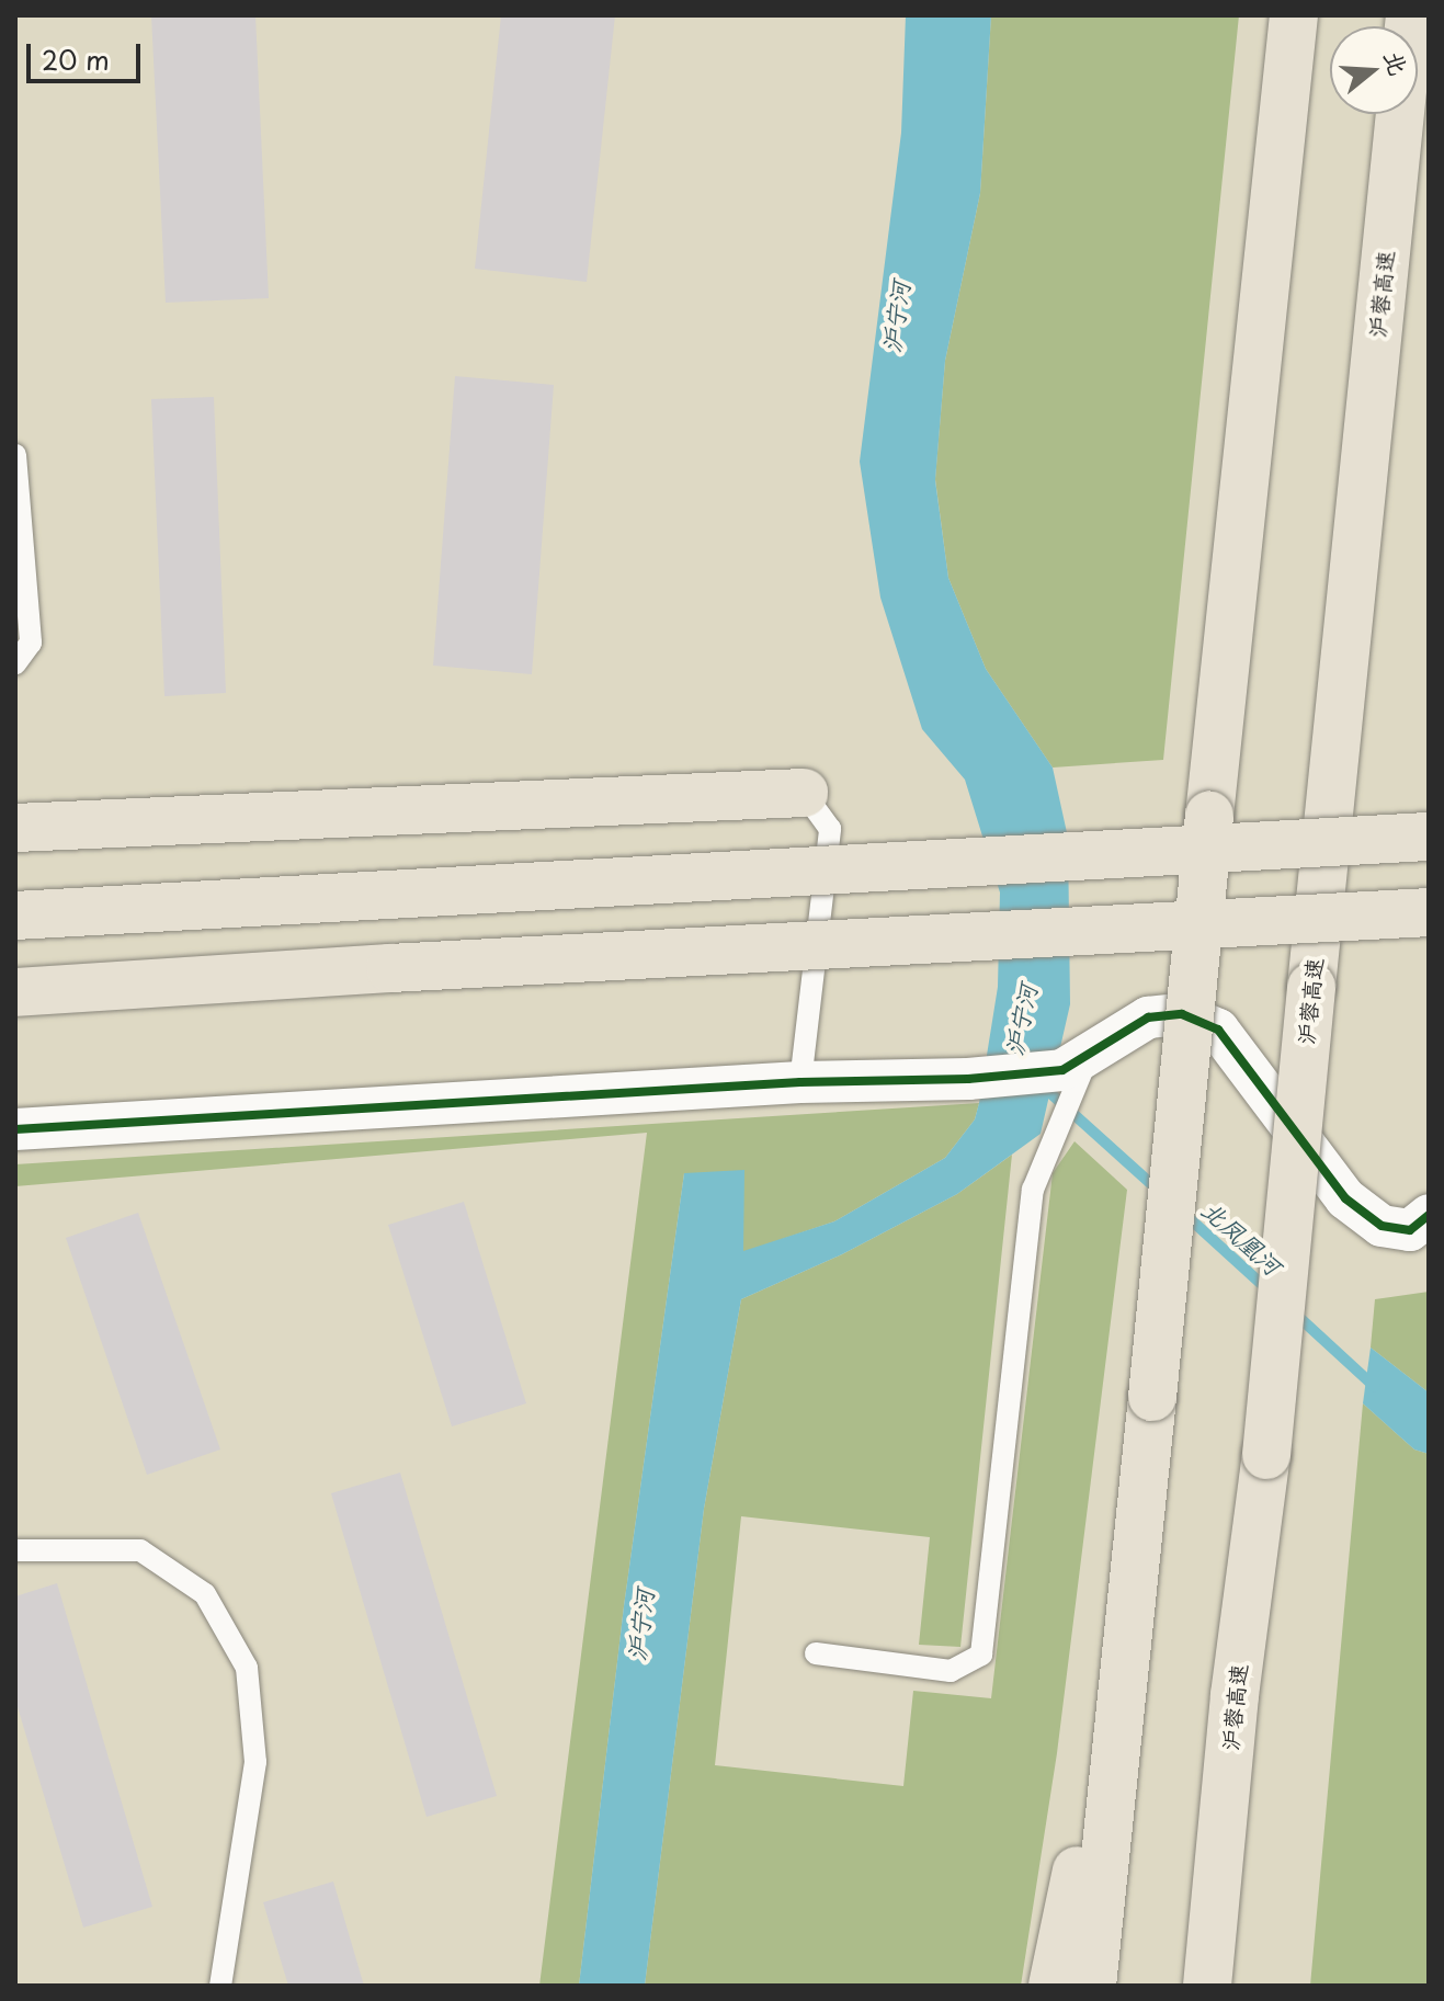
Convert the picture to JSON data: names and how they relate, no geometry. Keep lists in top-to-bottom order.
{
  "streets": {
    "main road": ["沪蓉高速"]
  },
  "water": ["沪宁河", "北凤凰河"],
  "scale_bar": "20 m",
  "north": "right"
}
